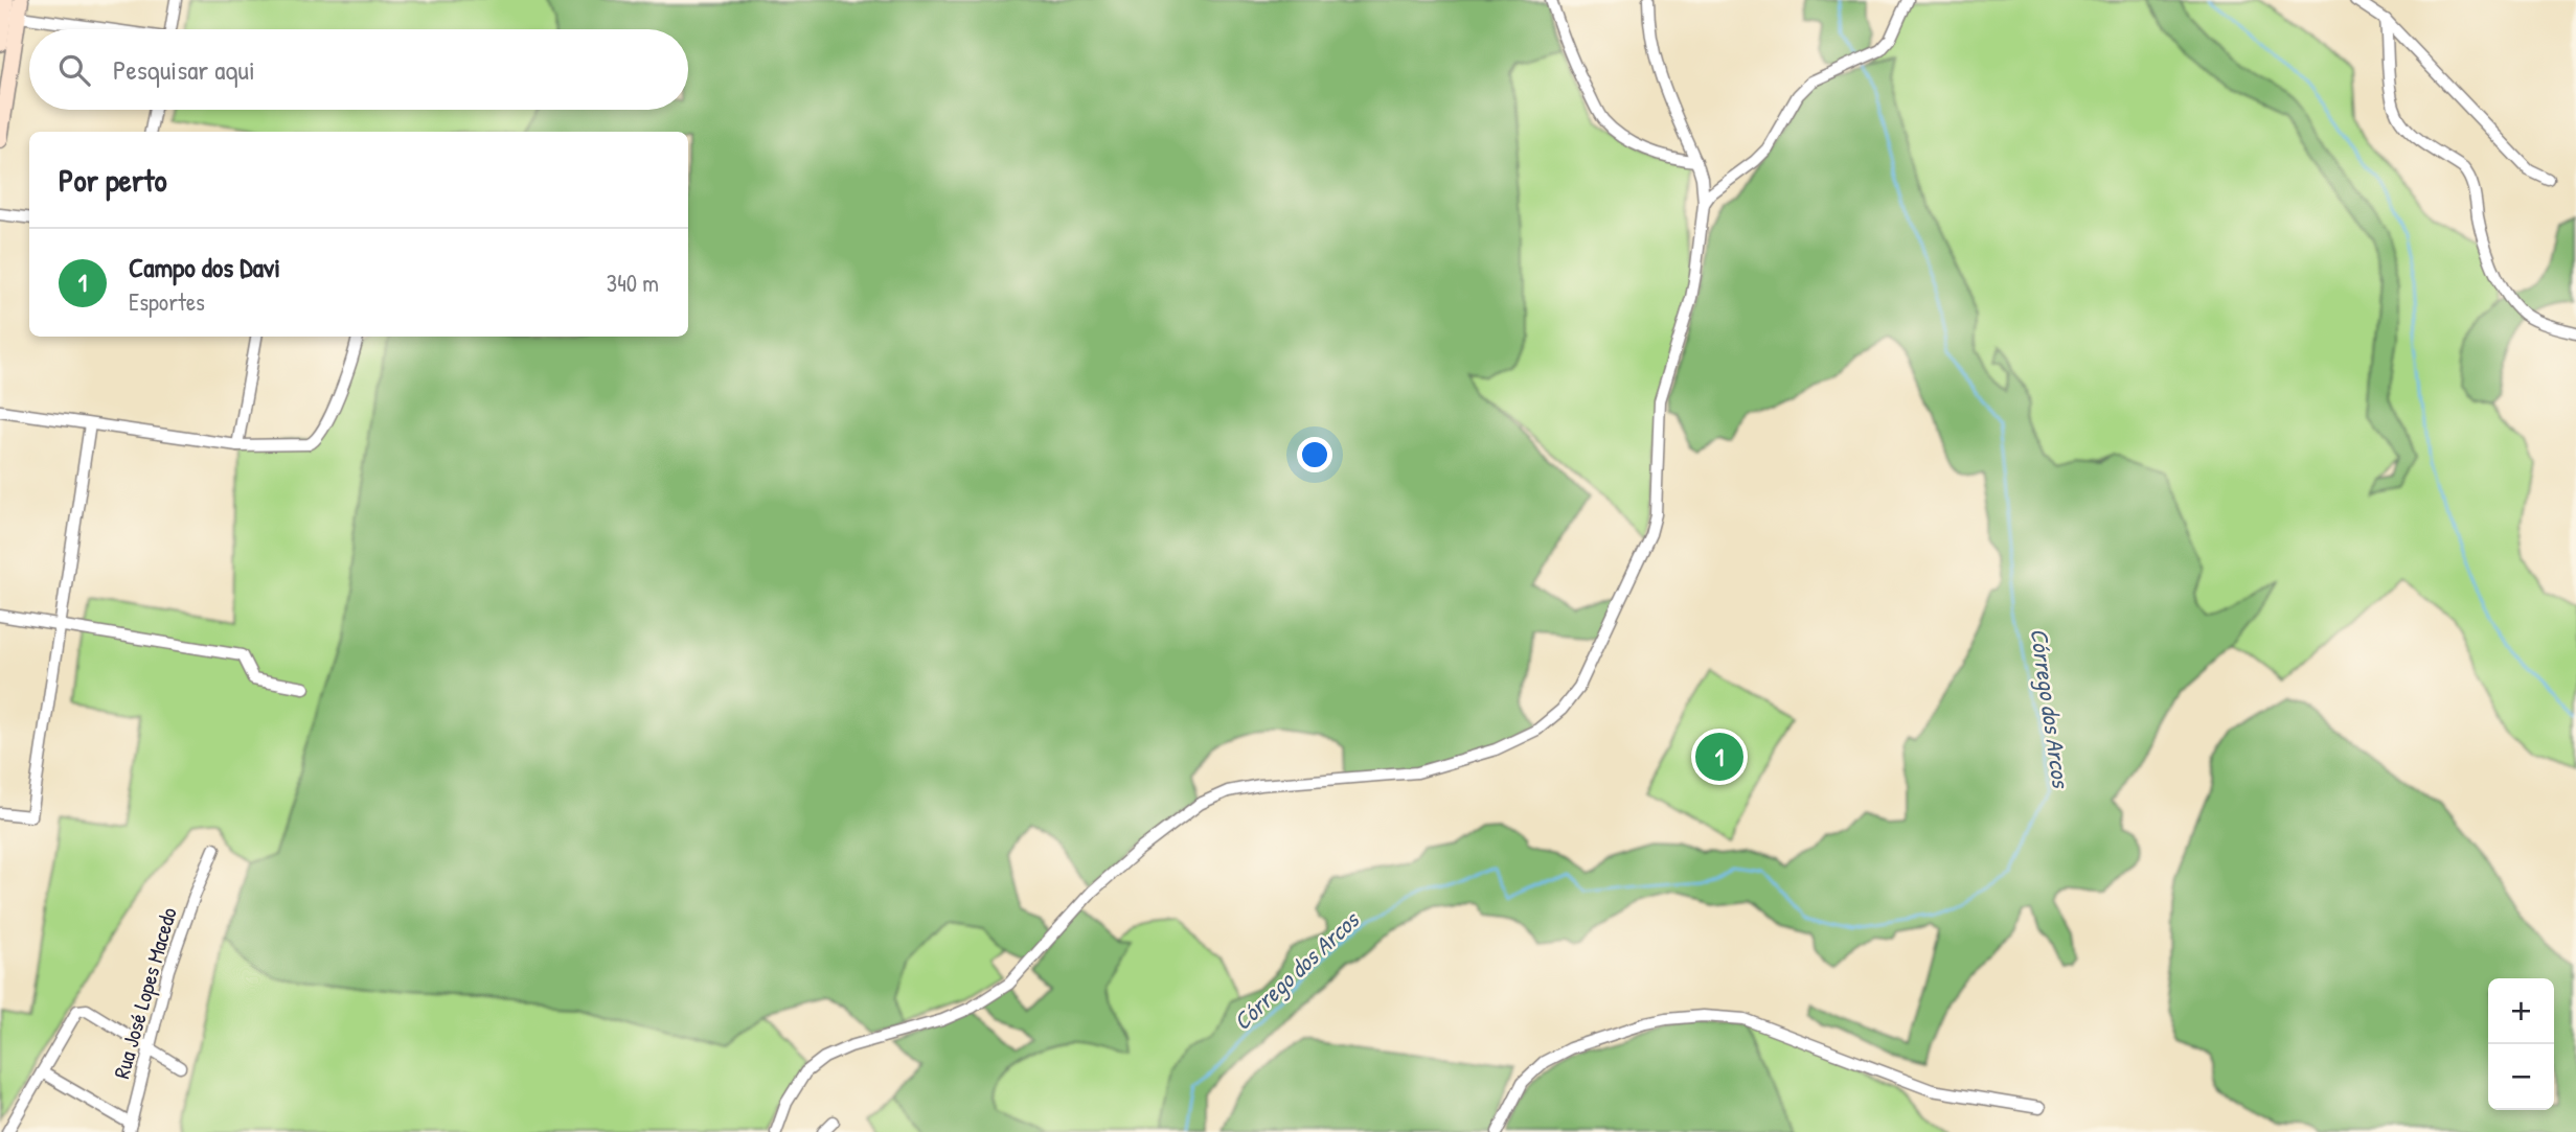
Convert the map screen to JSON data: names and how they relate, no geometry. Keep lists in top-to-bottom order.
{
  "streets": {
    "street": ["Rua José Lopes Macedo"]
  },
  "water": ["Córrego dos Arcos"],
  "page": {
    "search": "Pesquisar aqui",
    "heading": "Por perto",
    "list": [
      {
        "mark": "1",
        "name": "Campo dos Davi",
        "note": "Esportes",
        "value": "340 m"
      }
    ],
    "pins": "1",
    "map_buttons": ["+", "−"]
  }
}
